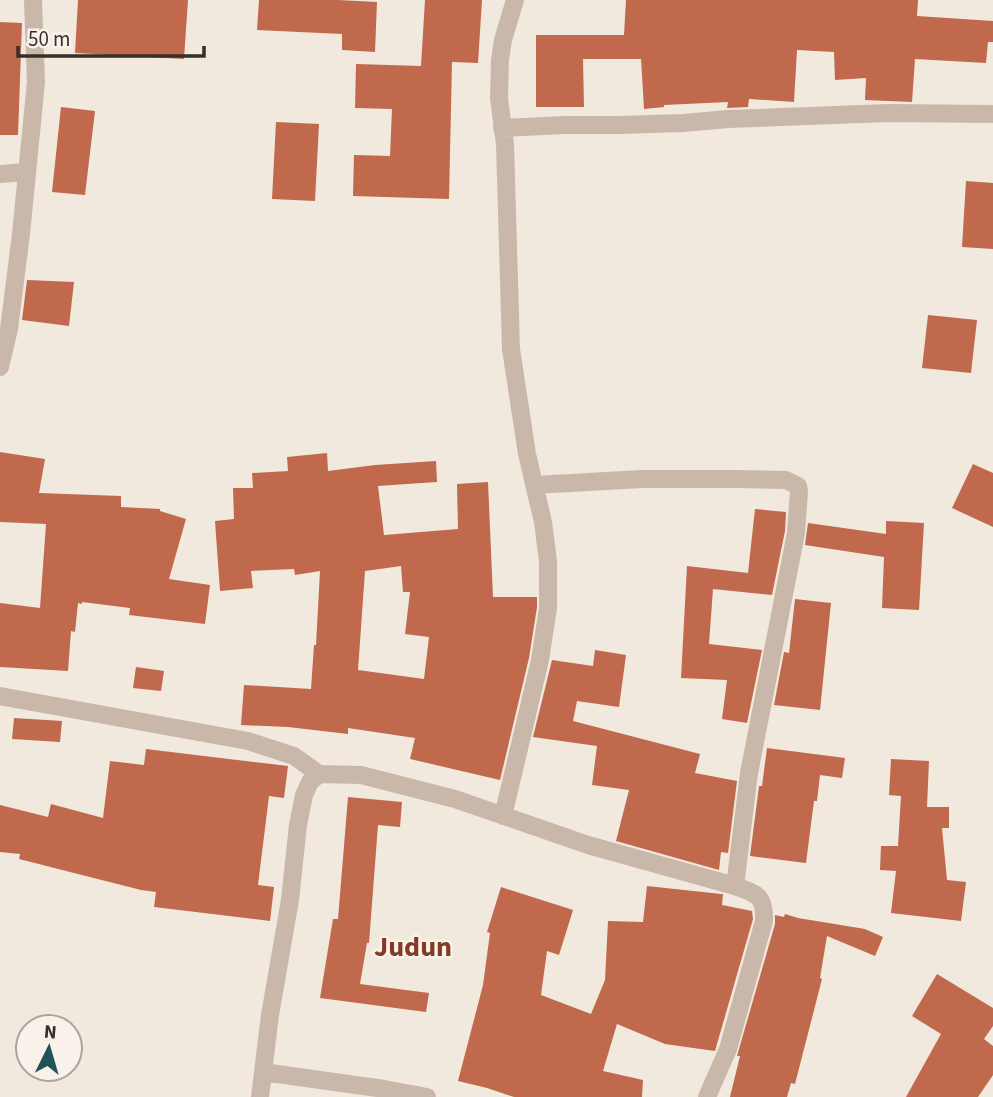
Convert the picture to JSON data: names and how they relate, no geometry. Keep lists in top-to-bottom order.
{
  "districts": ["Judun"],
  "scale_bar": "50 m",
  "north": "top"
}
